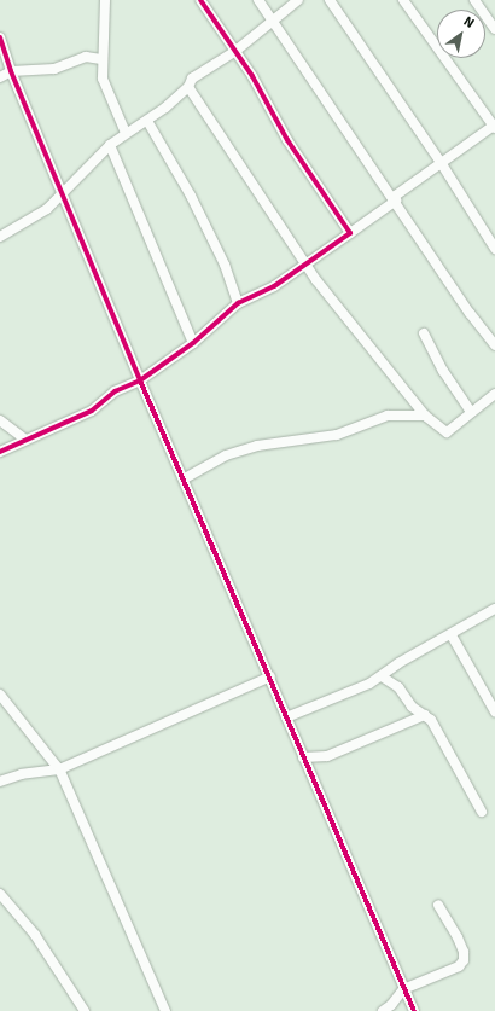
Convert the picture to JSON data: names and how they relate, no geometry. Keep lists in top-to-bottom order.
{
  "north": "top right"
}
